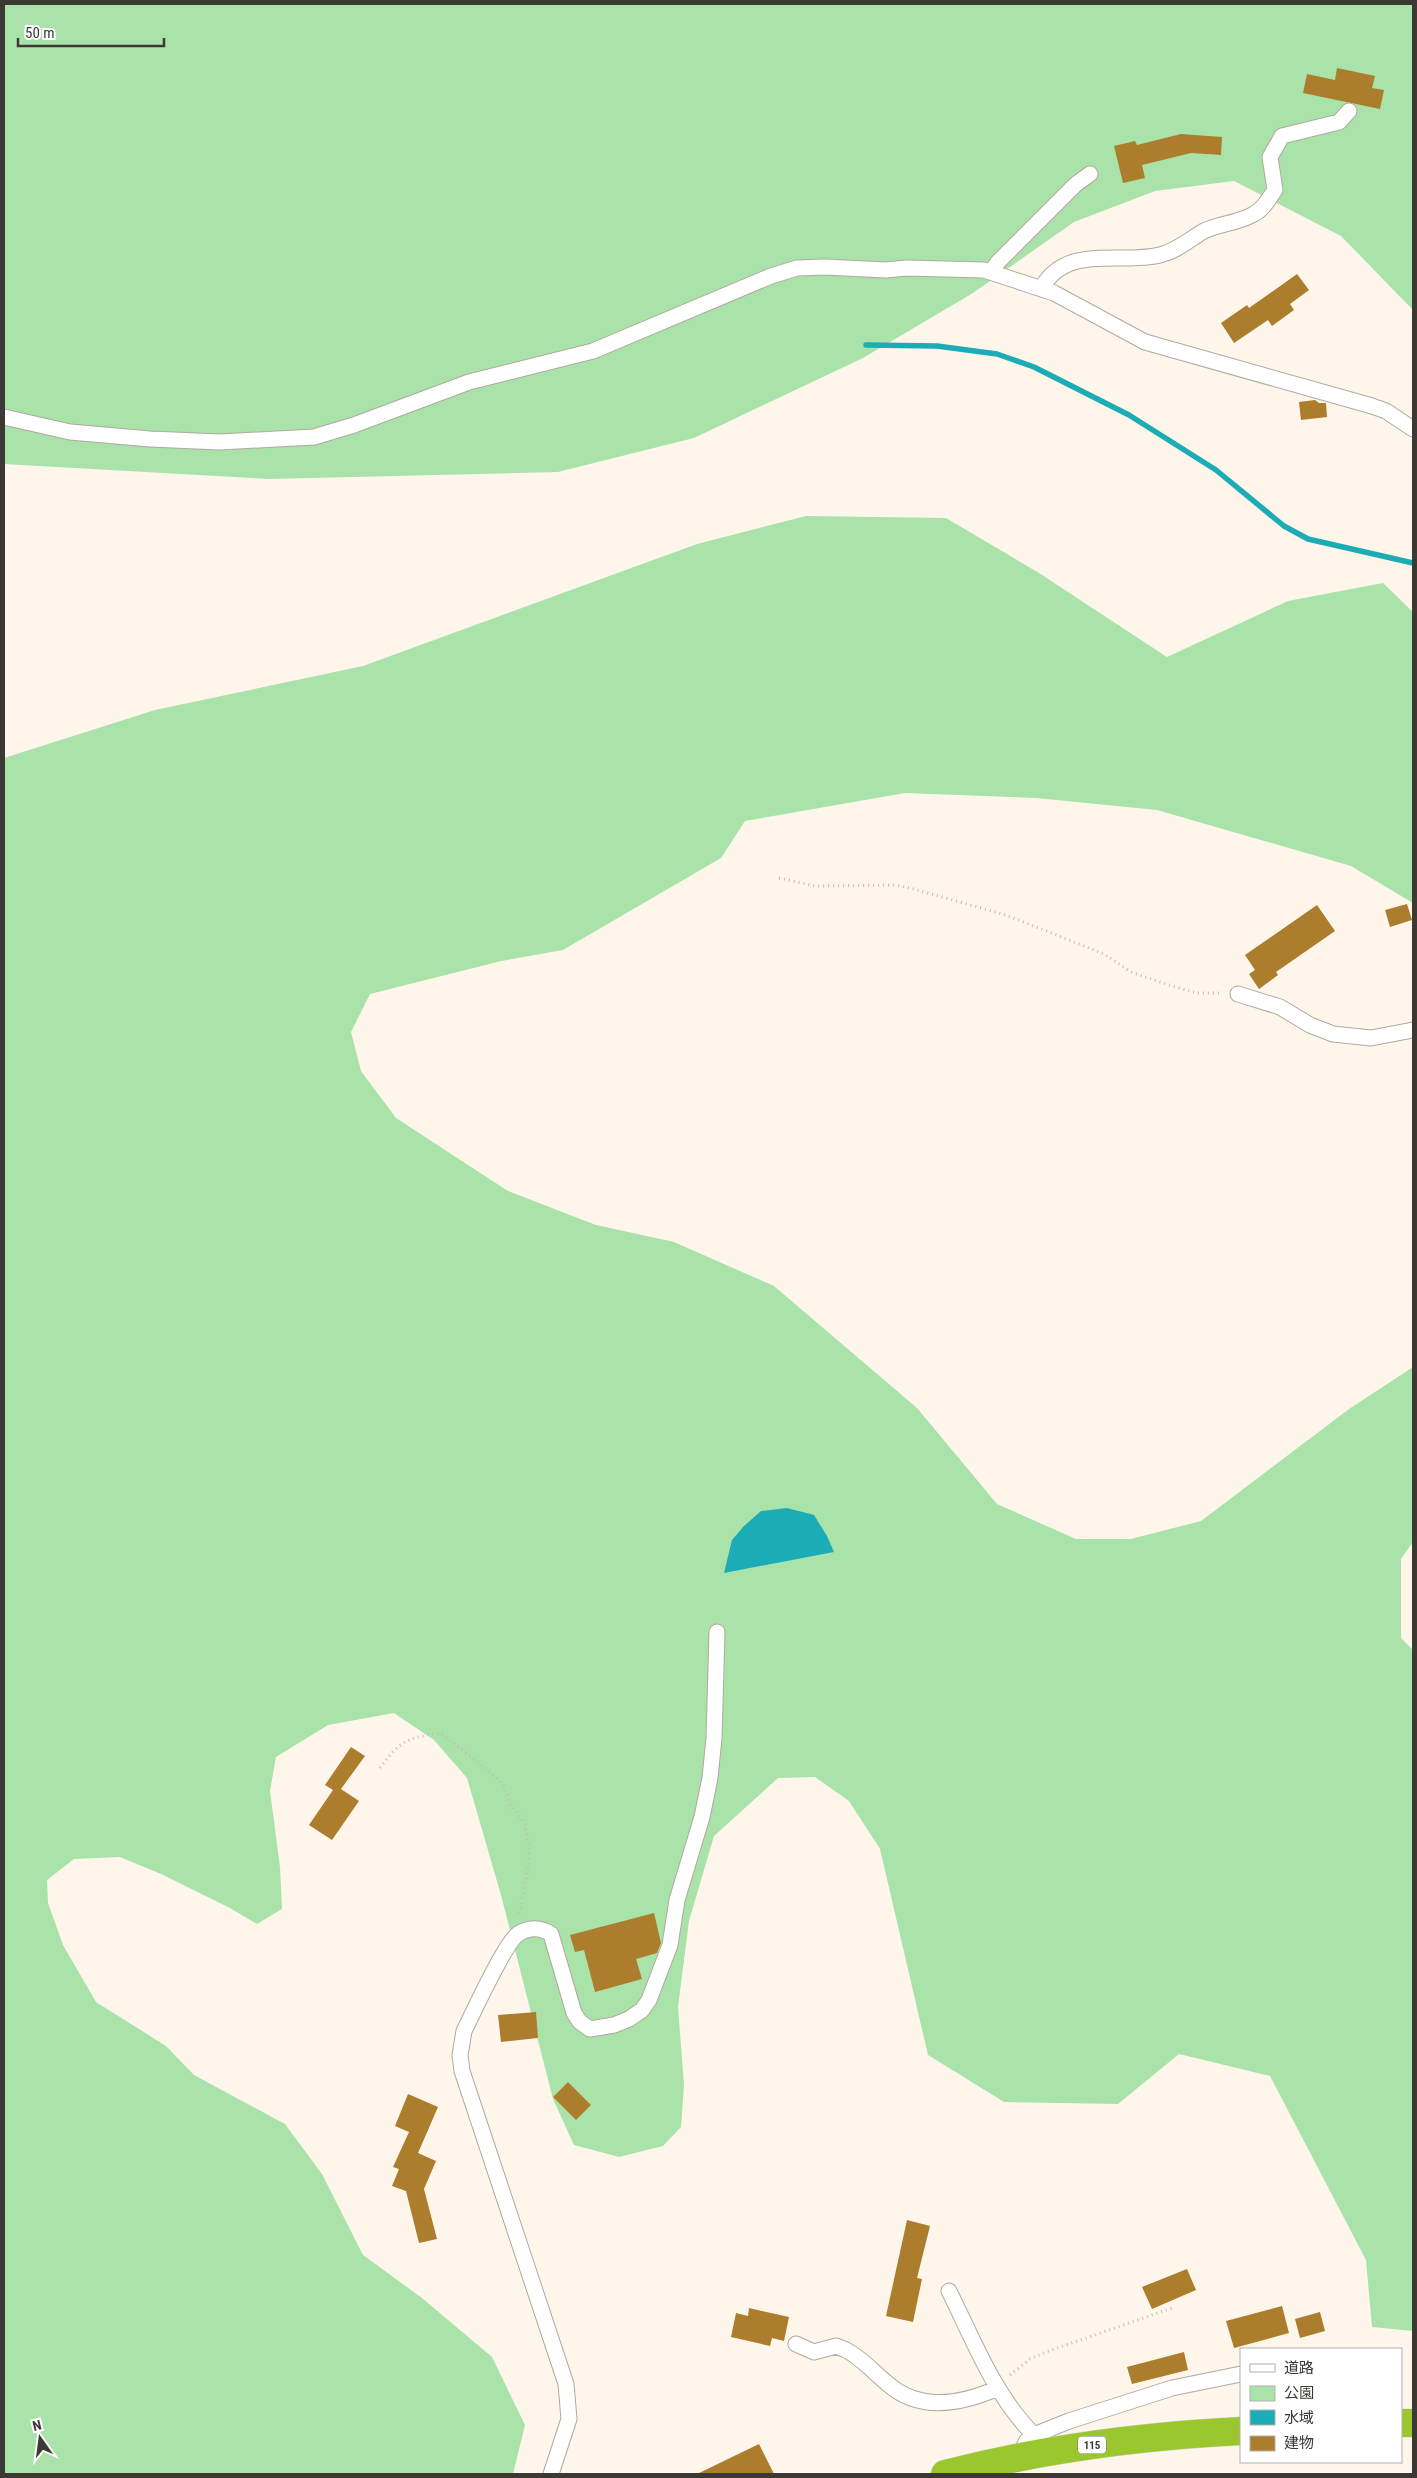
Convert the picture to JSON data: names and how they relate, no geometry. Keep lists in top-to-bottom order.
{
  "streets": {
    "highway": ["115"]
  },
  "legend": [
    "道路",
    "公園",
    "水域",
    "建物"
  ],
  "scale_bar": "50 m",
  "north": "top"
}
